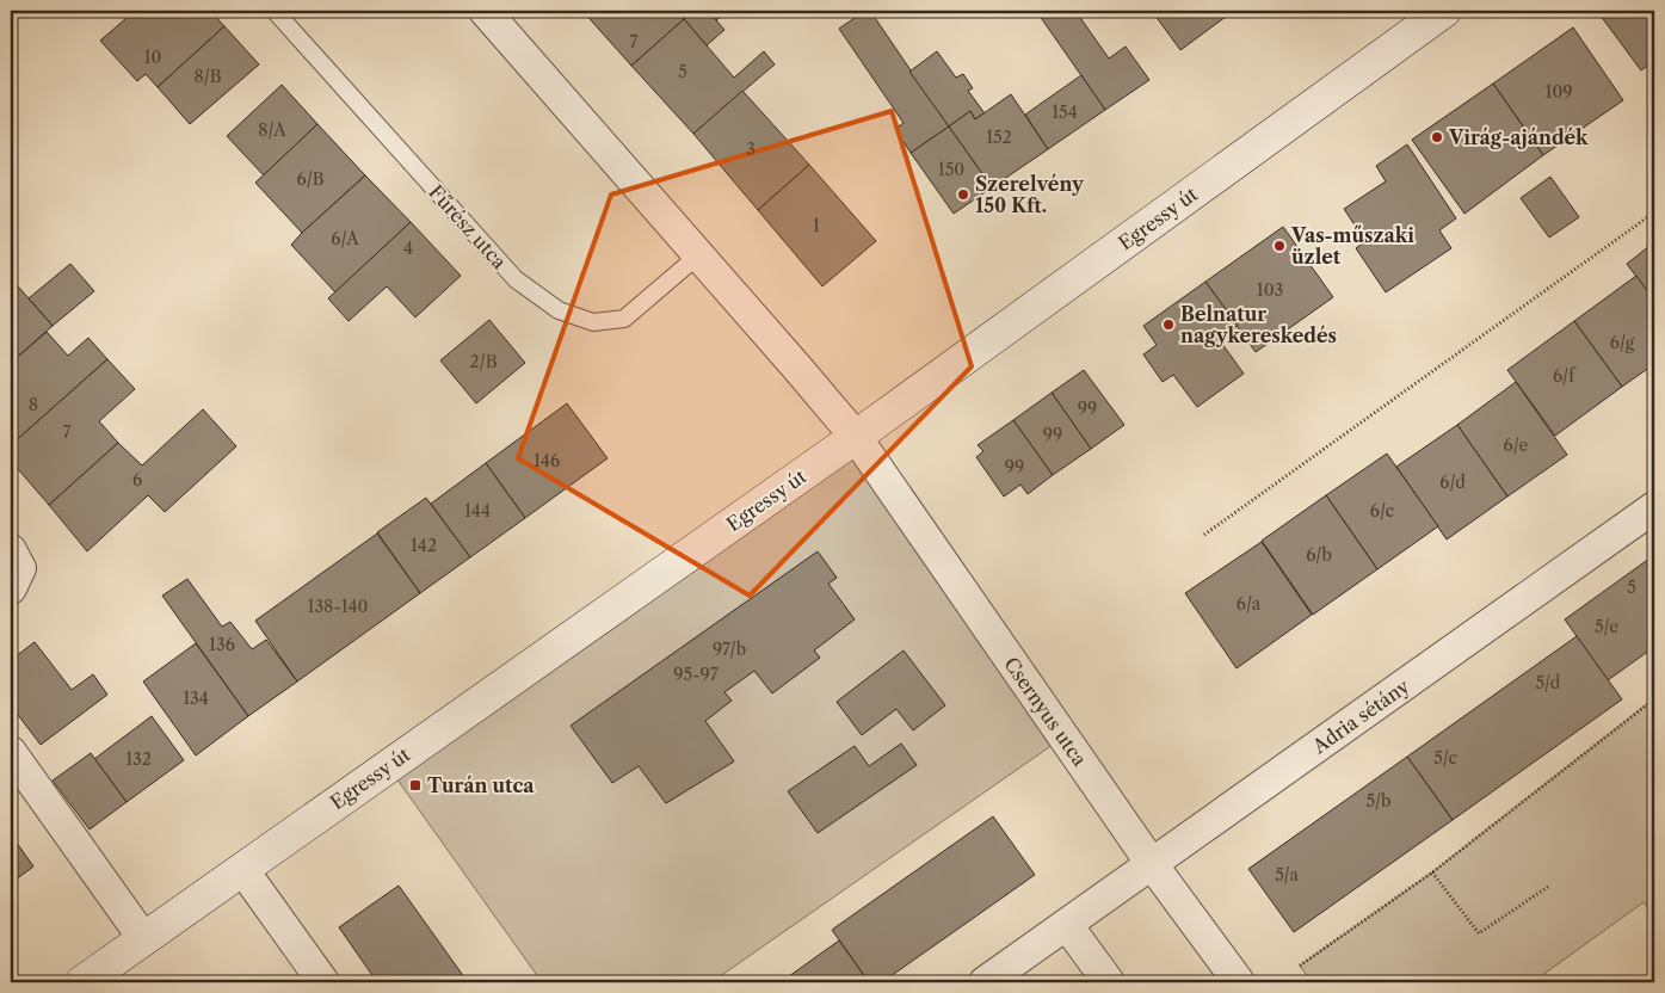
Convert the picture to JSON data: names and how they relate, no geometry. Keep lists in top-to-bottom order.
{
  "streets": {
    "street": ["Egressy út", "Csernyus utca", "Adria sétány"],
    "lane": ["Fűrész utca"]
  },
  "crossings": [
    ["Egressy út", "Csernyus utca"],
    ["Csernyus utca", "Adria sétány"]
  ],
  "places": {
    "other": [
      "Virág-ajándék",
      "Szerelvény 150 Kft.",
      "Vas-műszaki üzlet",
      "Belnatur nagykereskedés"
    ],
    "transit": ["Turán utca"]
  },
  "house_numbers": [
    "7",
    "10",
    "5",
    "8/B",
    "109",
    "154",
    "8/A",
    "152",
    "3",
    "150",
    "6/B",
    "1",
    "6/A",
    "4",
    "103",
    "6/g",
    "2/B",
    "6/f",
    "8",
    "99",
    "7",
    "99",
    "6/e",
    "146",
    "99",
    "6",
    "6/d",
    "144",
    "6/c",
    "142",
    "6/b",
    "5",
    "6/a",
    "138-140",
    "5/e",
    "136",
    "97/b",
    "95-97",
    "5/d",
    "134",
    "5/c",
    "132",
    "5/b",
    "5/a"
  ]
}
